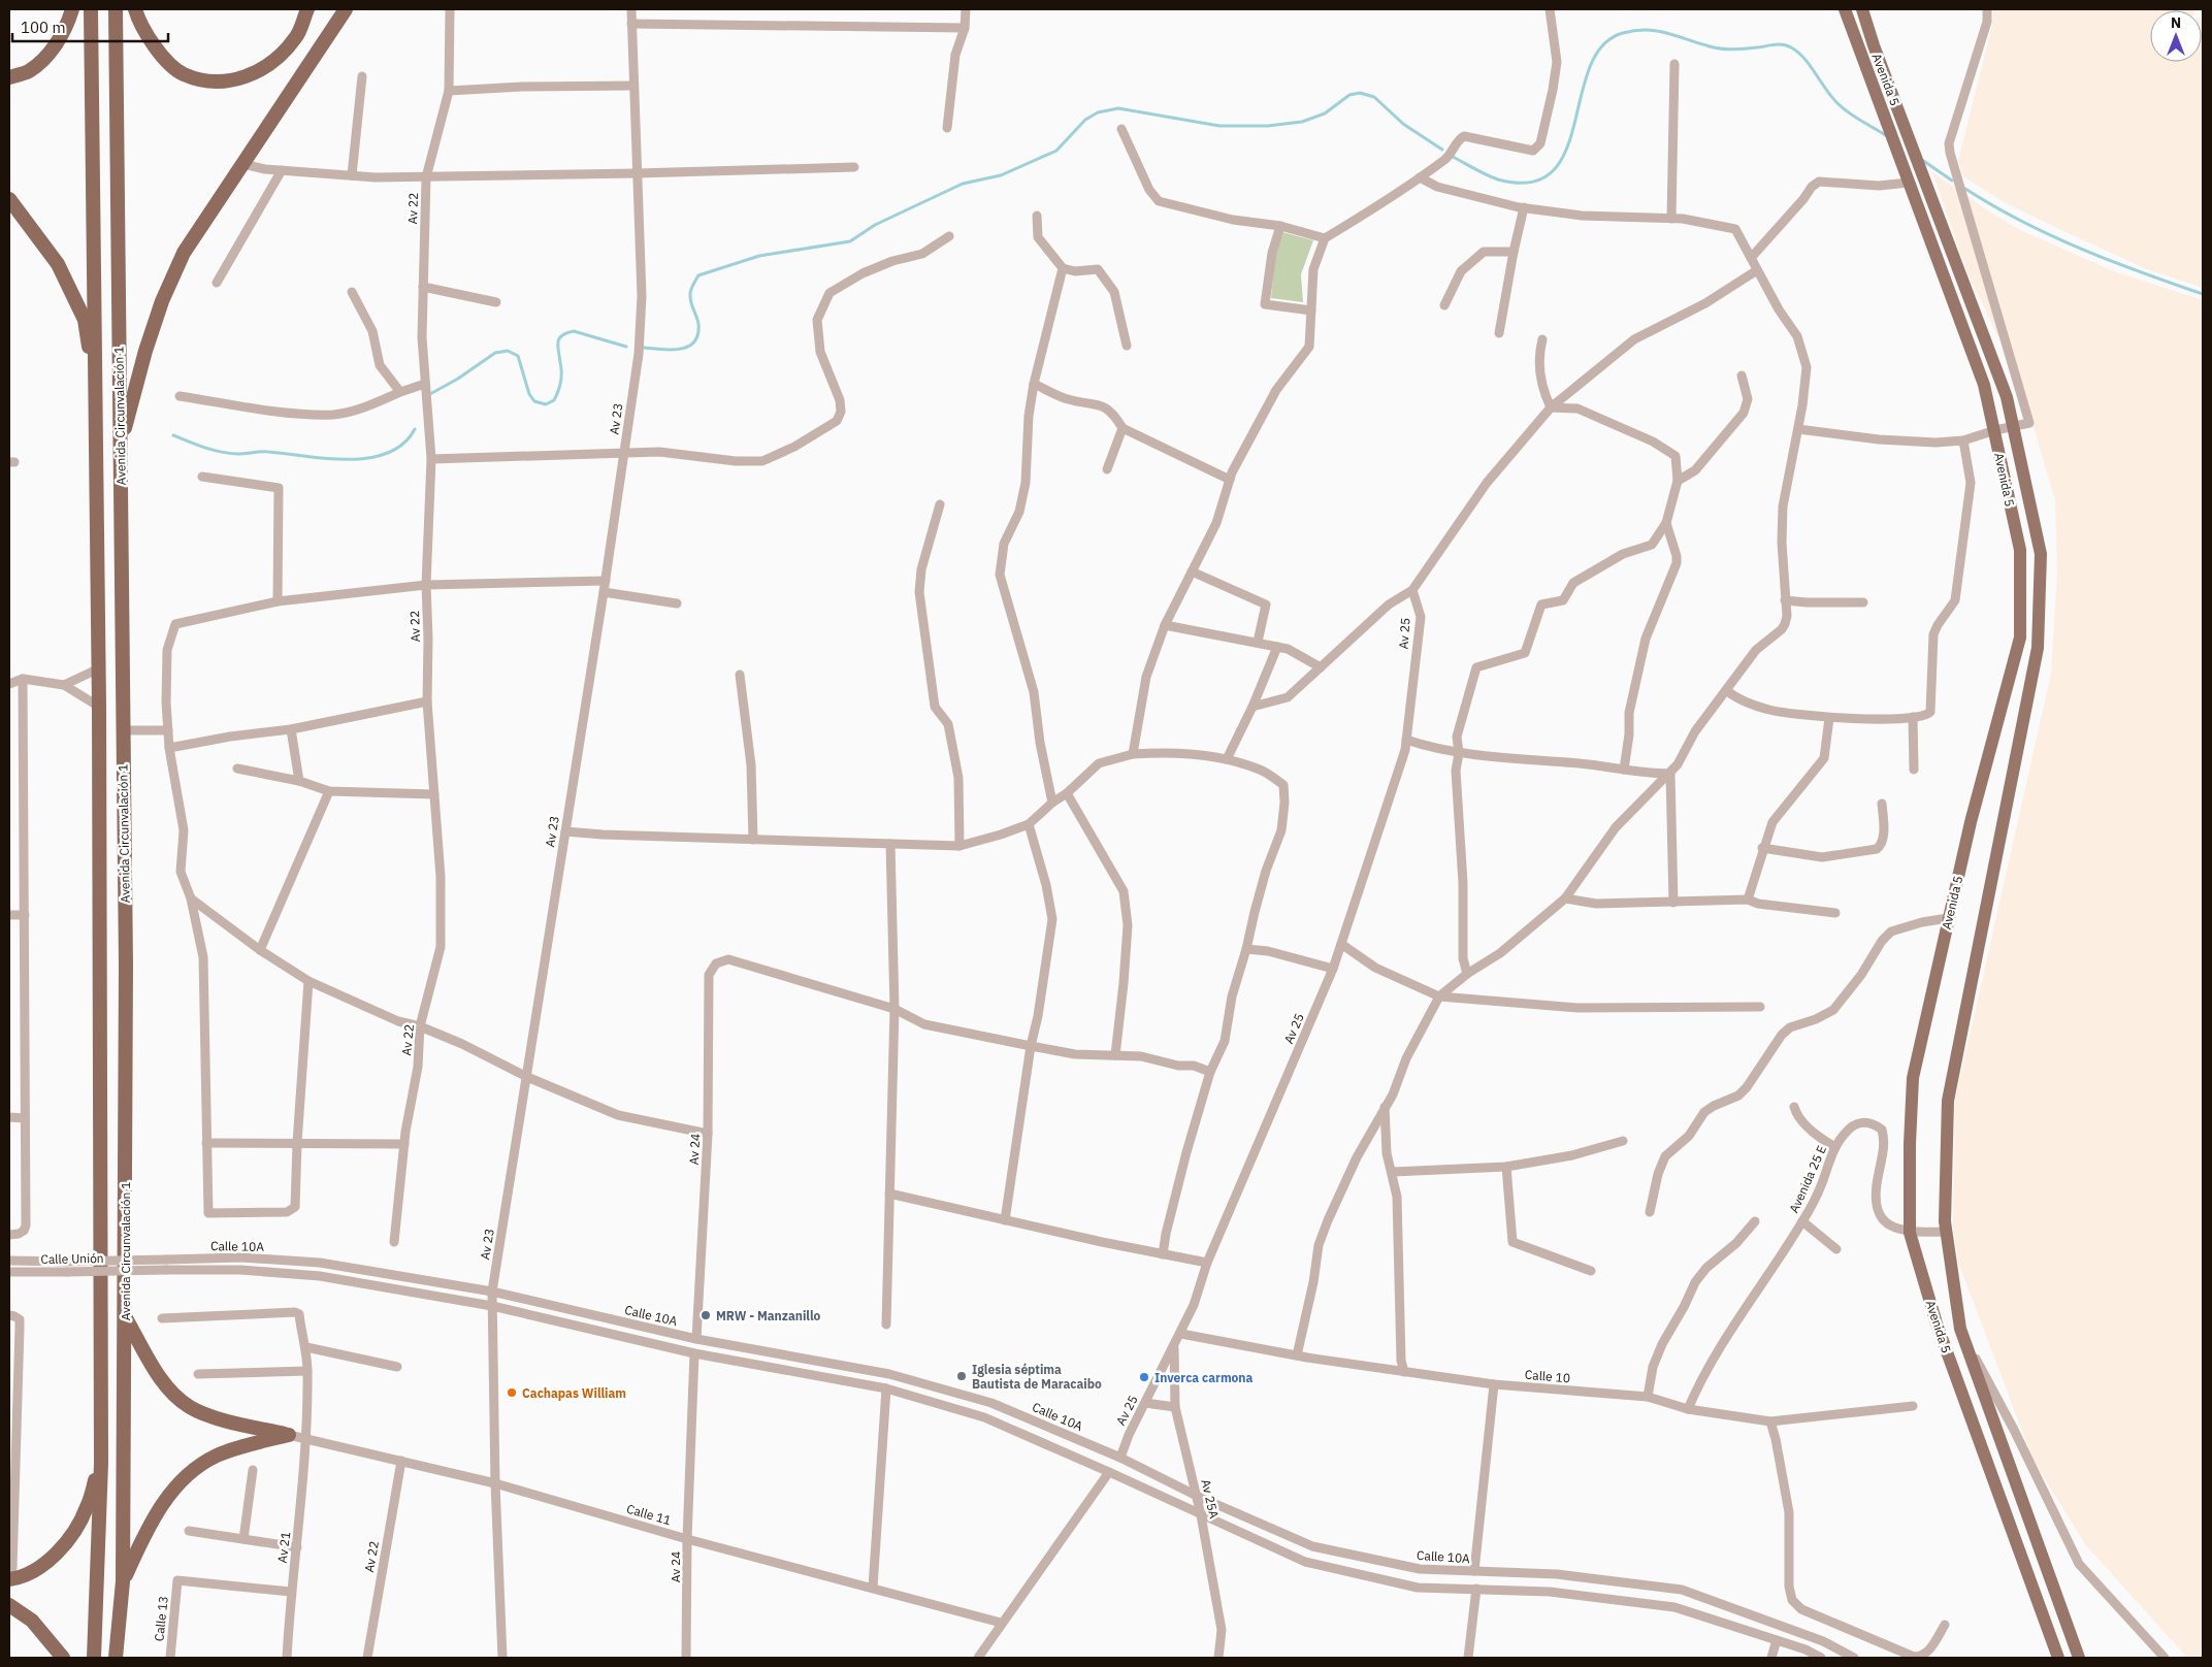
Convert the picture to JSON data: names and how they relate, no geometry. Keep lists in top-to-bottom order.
{
  "streets": {
    "highway": ["Avenida Circunvalación 1"],
    "main road": ["Avenida 5"],
    "street": [
      "Av 22",
      "Av 23",
      "Av 25",
      "Av 24",
      "Avenida 25 E",
      "Calle 10A",
      "Calle Unión",
      "Calle 10",
      "Av 25A",
      "Calle 11",
      "Av 21",
      "Calle 13"
    ]
  },
  "crossings": [
    ["Avenida 5", "Avenida 25 E"],
    ["Av 22", "Calle 11"],
    ["Av 23", "Calle 10A"],
    ["Av 23", "Calle 11"],
    ["Av 25", "Calle 10A"],
    ["Av 25", "Calle 10"],
    ["Av 25", "Av 25A"],
    ["Av 24", "Calle 10A"],
    ["Av 24", "Calle 11"],
    ["Avenida 25 E", "Calle 10"],
    ["Calle 10A", "Calle Unión"],
    ["Calle 10A", "Av 25A"],
    ["Calle 11", "Av 21"],
    ["Av 21", "Calle 13"]
  ],
  "places": [
    "MRW - Manzanillo",
    "Iglesia séptima Bautista de Maracaibo",
    "Inverca carmona",
    "Cachapas William"
  ],
  "scale_bar": "100 m",
  "north": "top"
}
